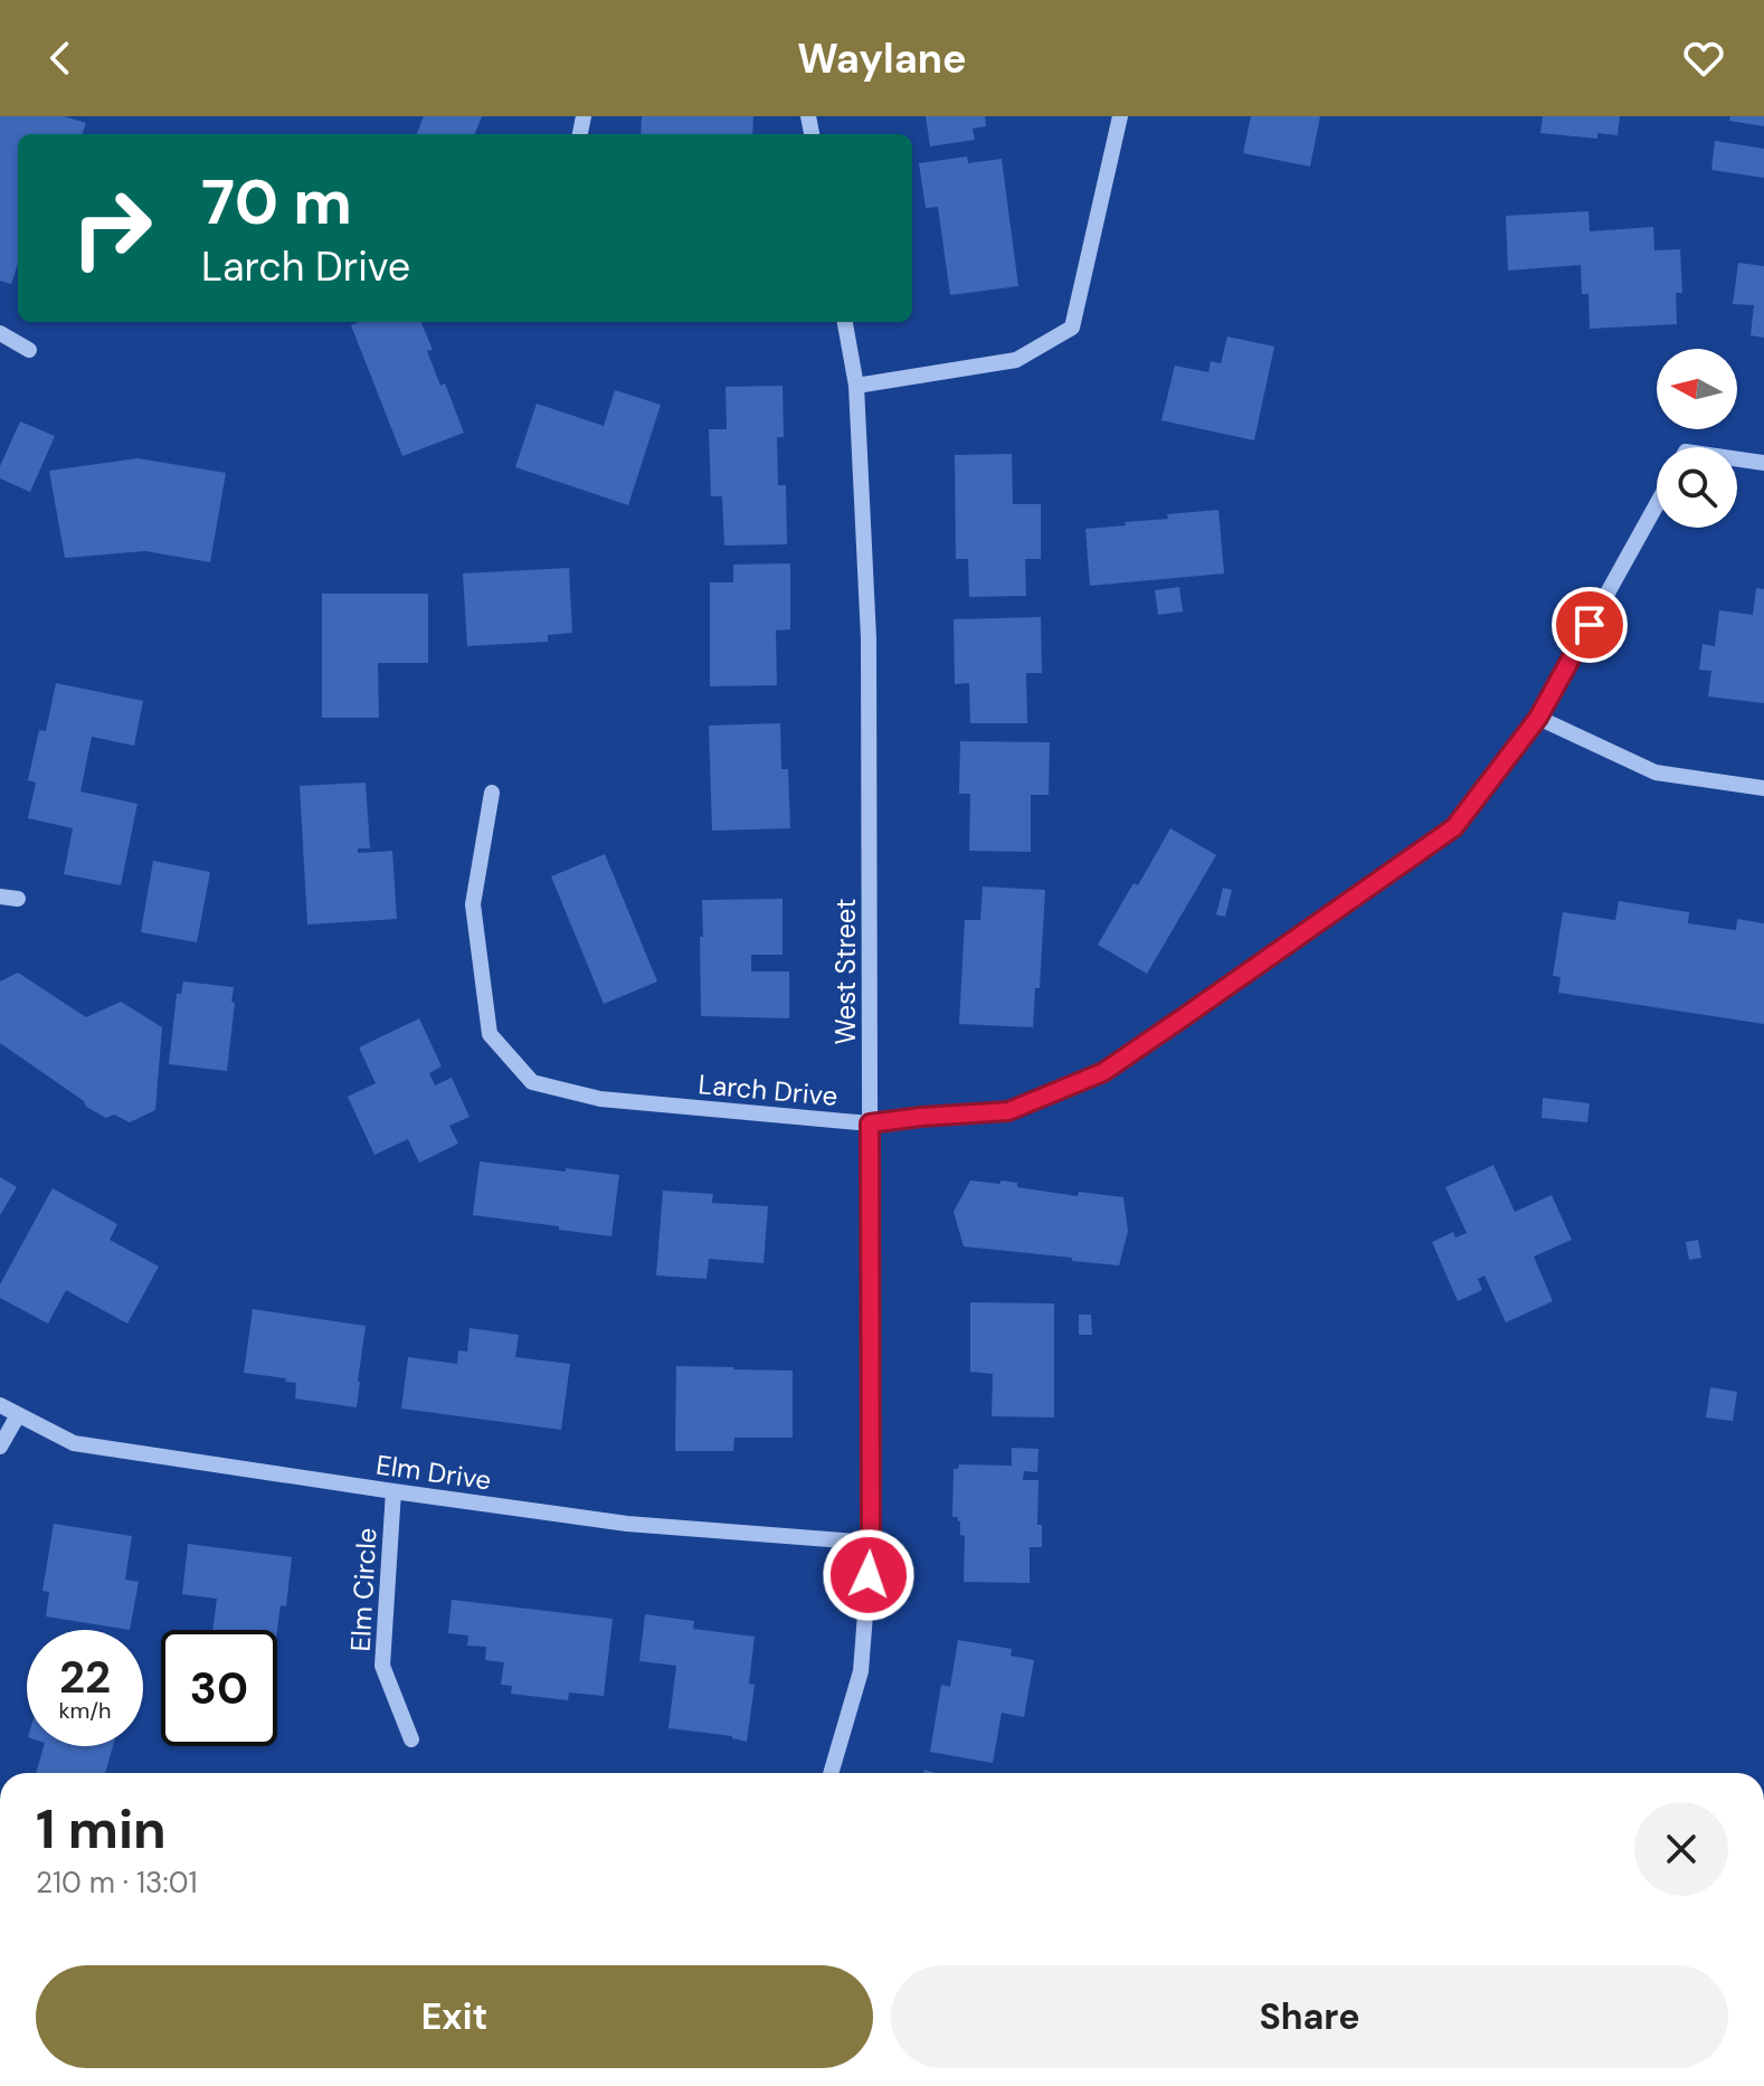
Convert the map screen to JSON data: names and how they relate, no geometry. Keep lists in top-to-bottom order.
{
  "streets": {
    "street": [
      "West Street",
      "Larch Drive",
      "Elm Drive",
      "Elm Circle"
    ]
  },
  "crossings": [
    ["West Street", "Larch Drive"],
    ["West Street", "Elm Drive"],
    ["Elm Drive", "Elm Circle"]
  ],
  "north": "left",
  "page": {
    "header": "Waylane",
    "turn": ["70 m", "Larch Drive"],
    "speed": "22 km/h",
    "limit": "30",
    "heading": ["1 min", "210 m · 13:01"],
    "buttons": ["Exit", "Share"]
  }
}
